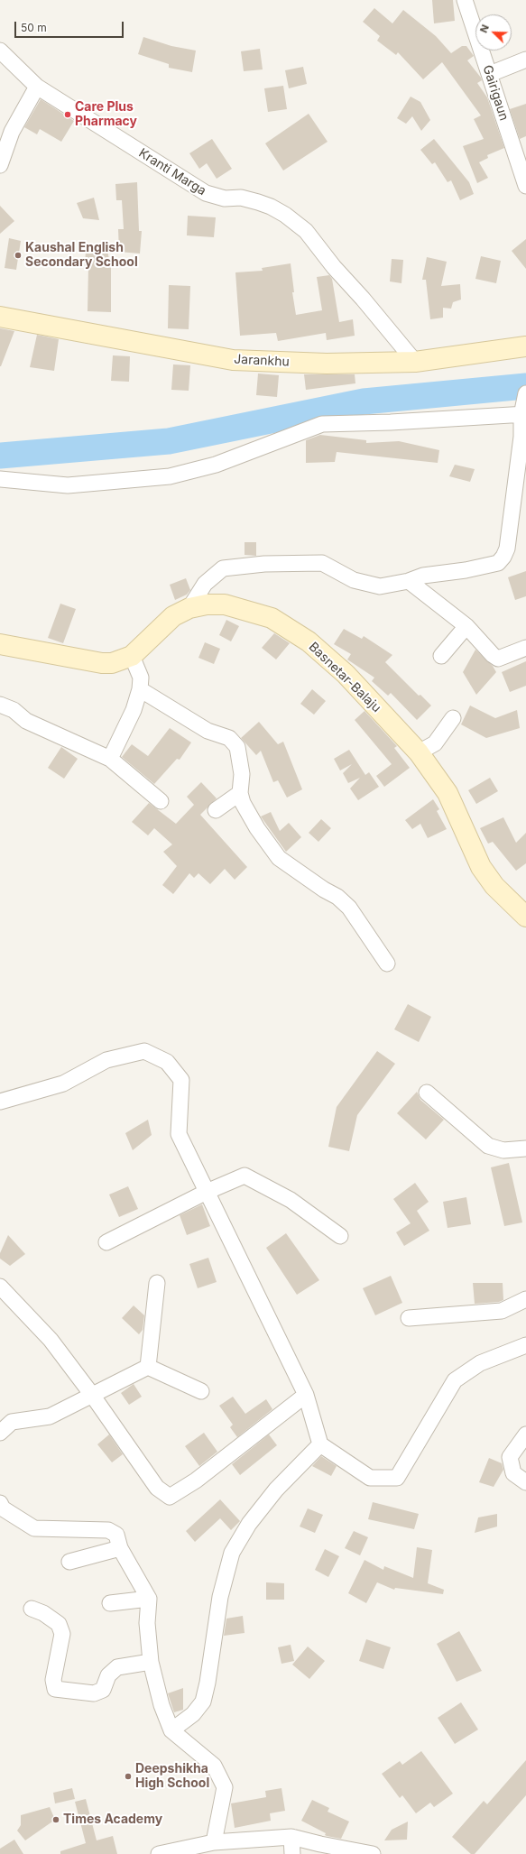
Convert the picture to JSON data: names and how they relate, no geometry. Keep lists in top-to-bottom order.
{
  "streets": {
    "street": [
      "Gairigaun",
      "Kranti Marga",
      "Jarankhu",
      "Basnetar-Balaju"
    ]
  },
  "crossings": [
    ["Kranti Marga", "Jarankhu"]
  ],
  "places": [
    "Care Plus Pharmacy",
    "Kaushal English Secondary School",
    "Deepshikha High School",
    "Times Academy"
  ],
  "scale_bar": "50 m",
  "north": "top left"
}
